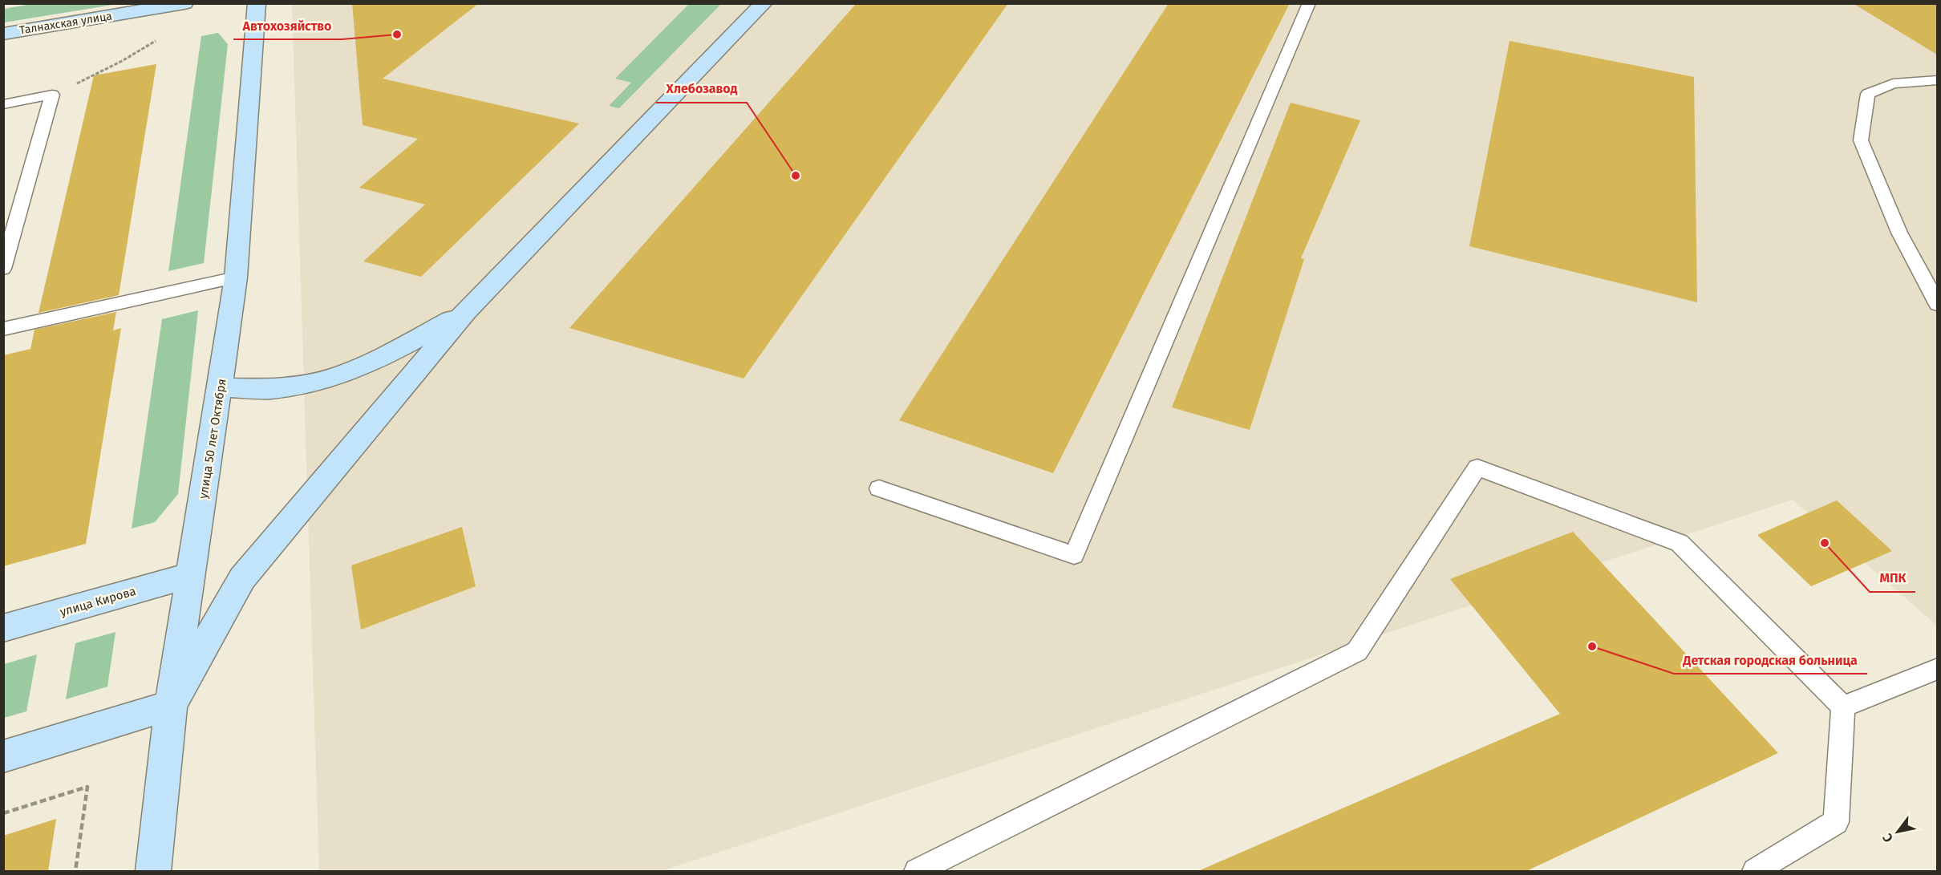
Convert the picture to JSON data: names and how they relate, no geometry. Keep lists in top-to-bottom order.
{
  "streets": {
    "main road": ["Талнахская улица", "улица 50 лет Октября", "улица Кирова"]
  },
  "crossings": [
    ["улица 50 лет Октября", "улица Кирова"]
  ],
  "places": [
    "Автохозяйство",
    "Хлебозавод",
    "МПК",
    "Детская городская больница"
  ],
  "north": "bottom left"
}
